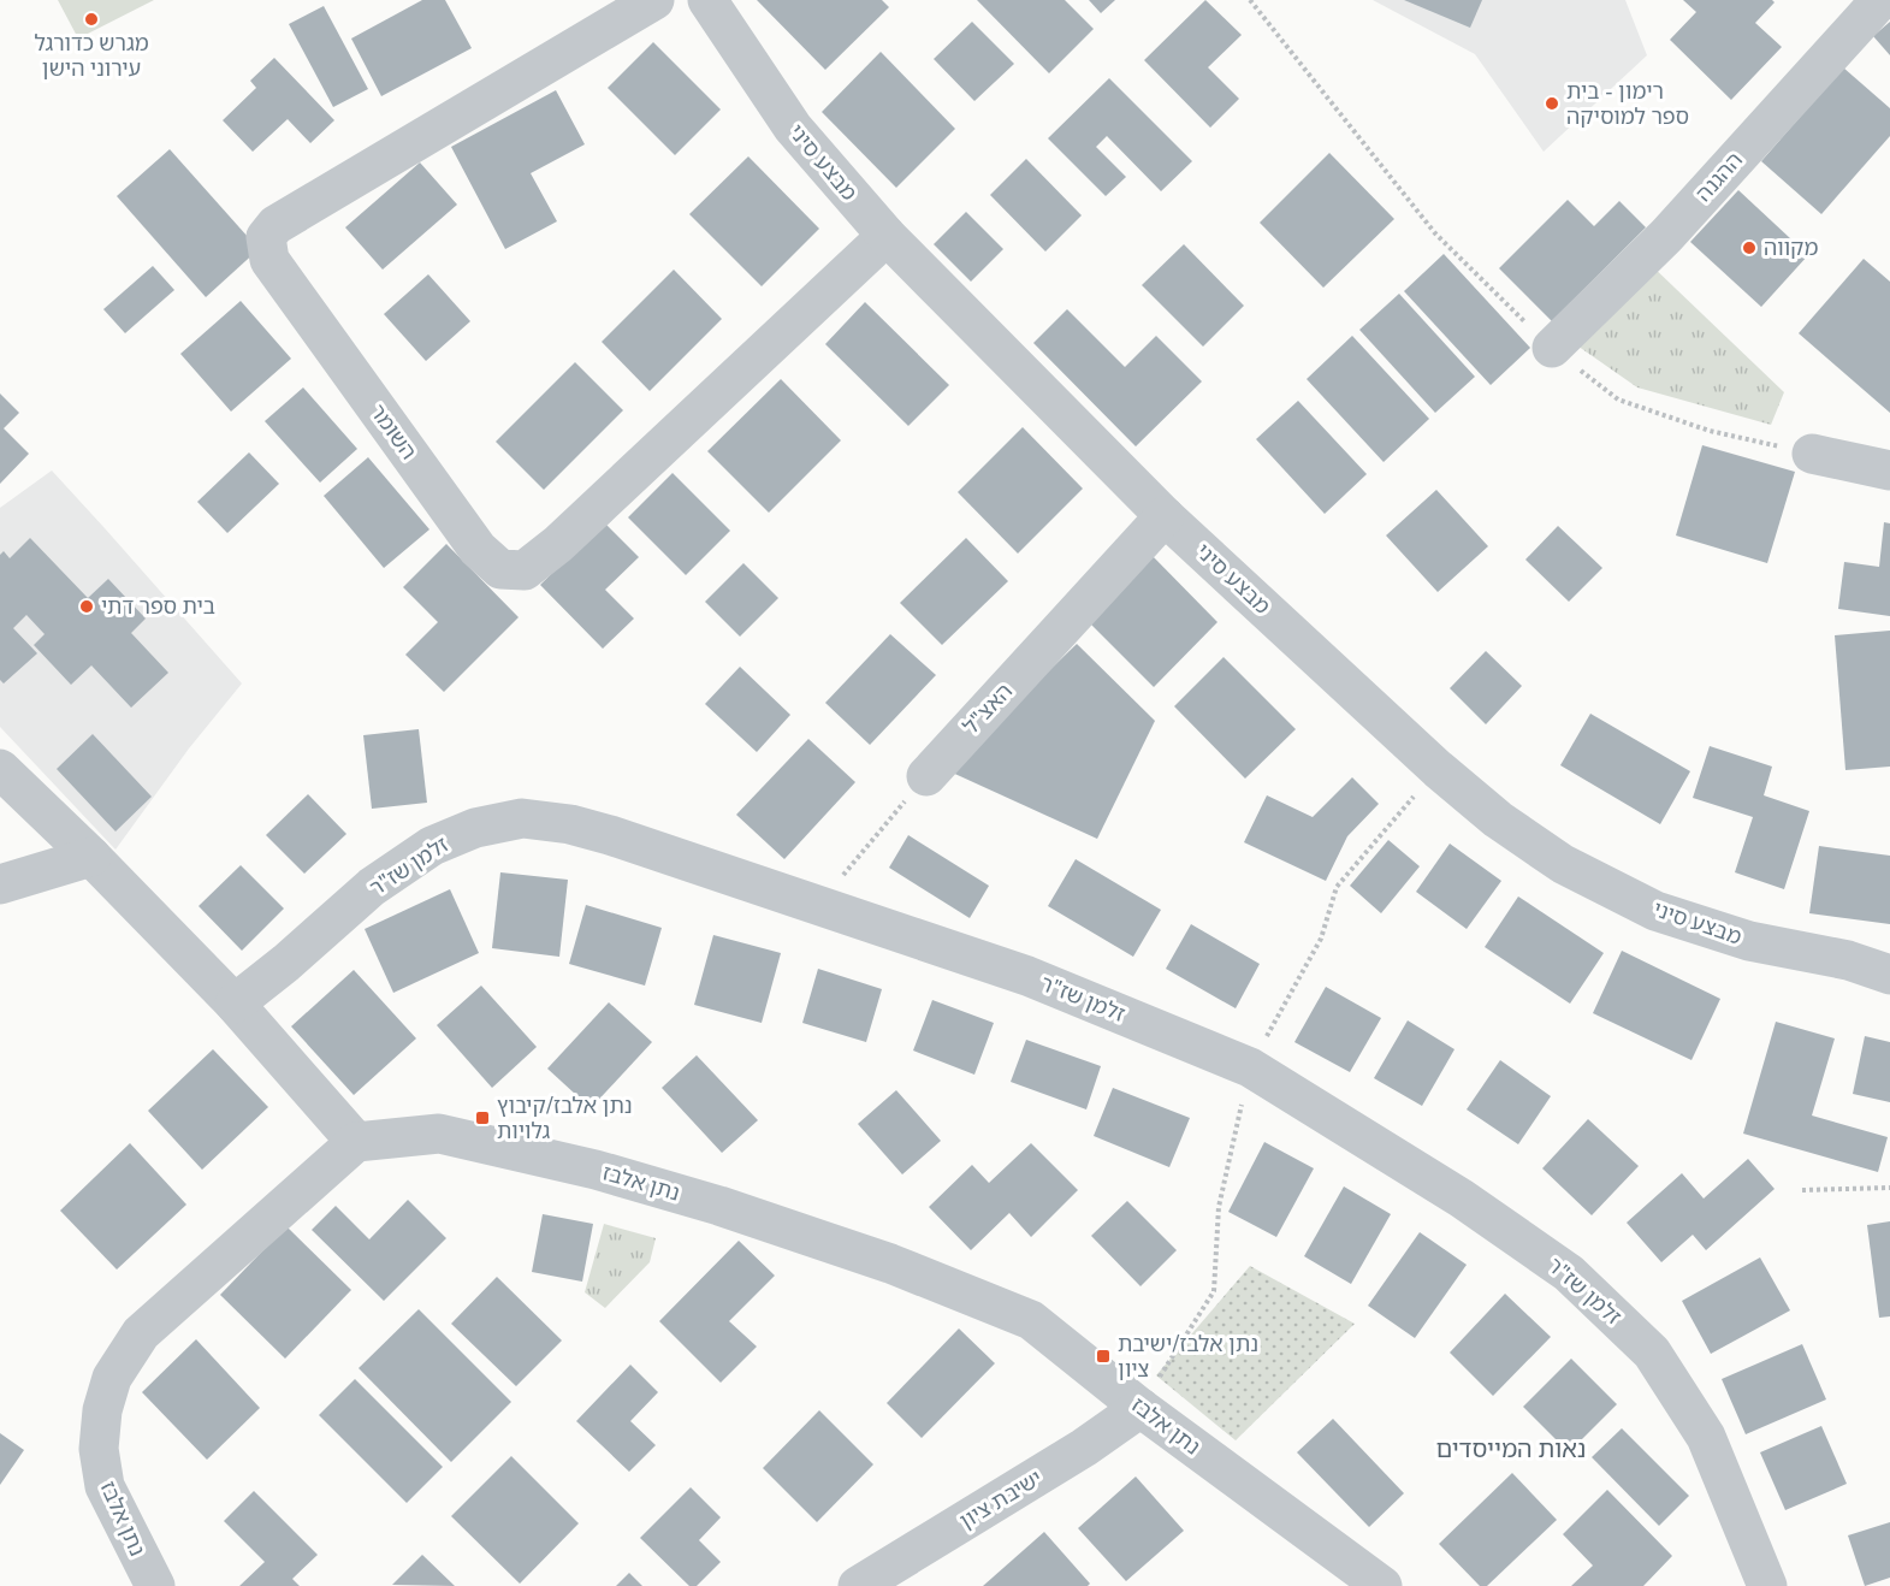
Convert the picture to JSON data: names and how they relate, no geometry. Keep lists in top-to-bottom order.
{
  "streets": {
    "street": [
      "מבצע סיני",
      "ההגנה",
      "השומר",
      "האצ\"ל",
      "זלמן שז\"ר",
      "נתן אלבז",
      "ישיבת ציון"
    ]
  },
  "crossings": [
    ["מבצע סיני", "השומר"],
    ["מבצע סיני", "האצ\"ל"],
    ["נתן אלבז", "ישיבת ציון"]
  ],
  "districts": ["נאות המייסדים"],
  "places": {
    "other": [
      "מגרש כדורגל עירוני הישן",
      "רימון - בית ספר למוסיקה",
      "מקווה",
      "בית ספר דתי"
    ],
    "transit": ["נתן אלבז/קיבוץ גלויות", "נתן אלבז/ישיבת ציון"]
  }
}
